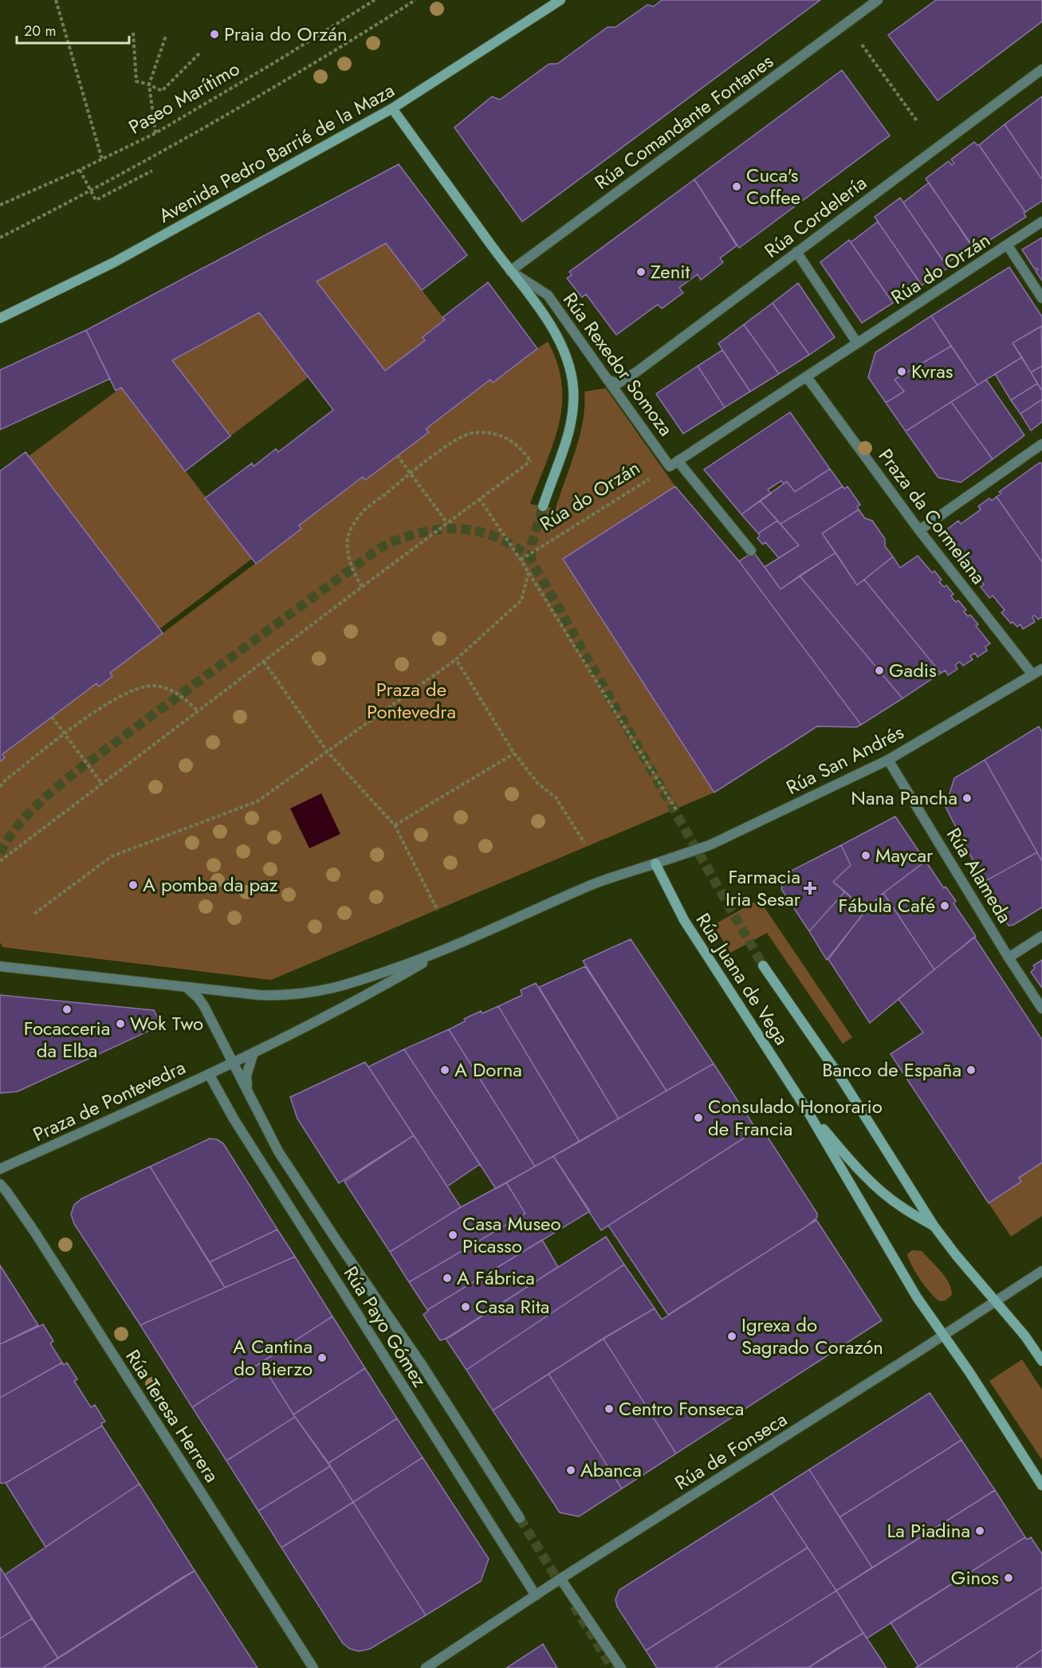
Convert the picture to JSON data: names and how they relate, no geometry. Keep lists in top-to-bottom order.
{
  "streets": {
    "main road": ["Avenida Pedro Barrié de la Maza", "Rúa Rexedor Somoza", "Rúa Juana de Vega"],
    "street": [
      "Rúa Comandante Fontanes",
      "Rúa Cordelería",
      "Rúa do Orzán",
      "Praza da Cormelana",
      "Rúa San Andrés",
      "Rúa Alameda",
      "Praza de Pontevedra",
      "Rúa Payo Gómez",
      "Rúa Teresa Herrera",
      "Rúa de Fonseca"
    ],
    "path": ["Paseo Marítimo"]
  },
  "crossings": [
    ["Rúa Comandante Fontanes", "Rúa Rexedor Somoza"],
    ["Avenida Pedro Barrié de la Maza", "Rúa Rexedor Somoza"],
    ["Rúa Cordelería", "Rúa Rexedor Somoza"],
    ["Rúa do Orzán", "Rúa Rexedor Somoza"],
    ["Rúa do Orzán", "Praza da Cormelana"],
    ["Praza da Cormelana", "Rúa San Andrés"],
    ["Rúa San Andrés", "Rúa Alameda"],
    ["Rúa San Andrés", "Rúa Juana de Vega"],
    ["Rúa San Andrés", "Praza de Pontevedra"],
    ["Rúa Juana de Vega", "Praza de Pontevedra"],
    ["Rúa Juana de Vega", "Rúa de Fonseca"],
    ["Praza de Pontevedra", "Rúa Payo Gómez"],
    ["Rúa Payo Gómez", "Rúa de Fonseca"]
  ],
  "parks": ["Praza de Pontevedra"],
  "places": {
    "other": [
      "Praia do Orzán",
      "Cuca's Coffee",
      "Zenit",
      "Kvras",
      "Gadis",
      "Nana Pancha",
      "Maycar",
      "A pomba da paz",
      "Fábula Café",
      "Focacceria da Elba",
      "Wok Two",
      "A Dorna",
      "Banco de España",
      "Consulado Honorario de Francia",
      "Casa Museo Picasso",
      "A Fábrica",
      "Casa Rita",
      "Igrexa do Sagrado Corazón",
      "A Cantina do Bierzo",
      "Centro Fonseca",
      "Abanca",
      "La Piadina",
      "Ginos"
    ],
    "health": ["Farmacia Iria Sesar"]
  },
  "scale_bar": "20 m"
}
